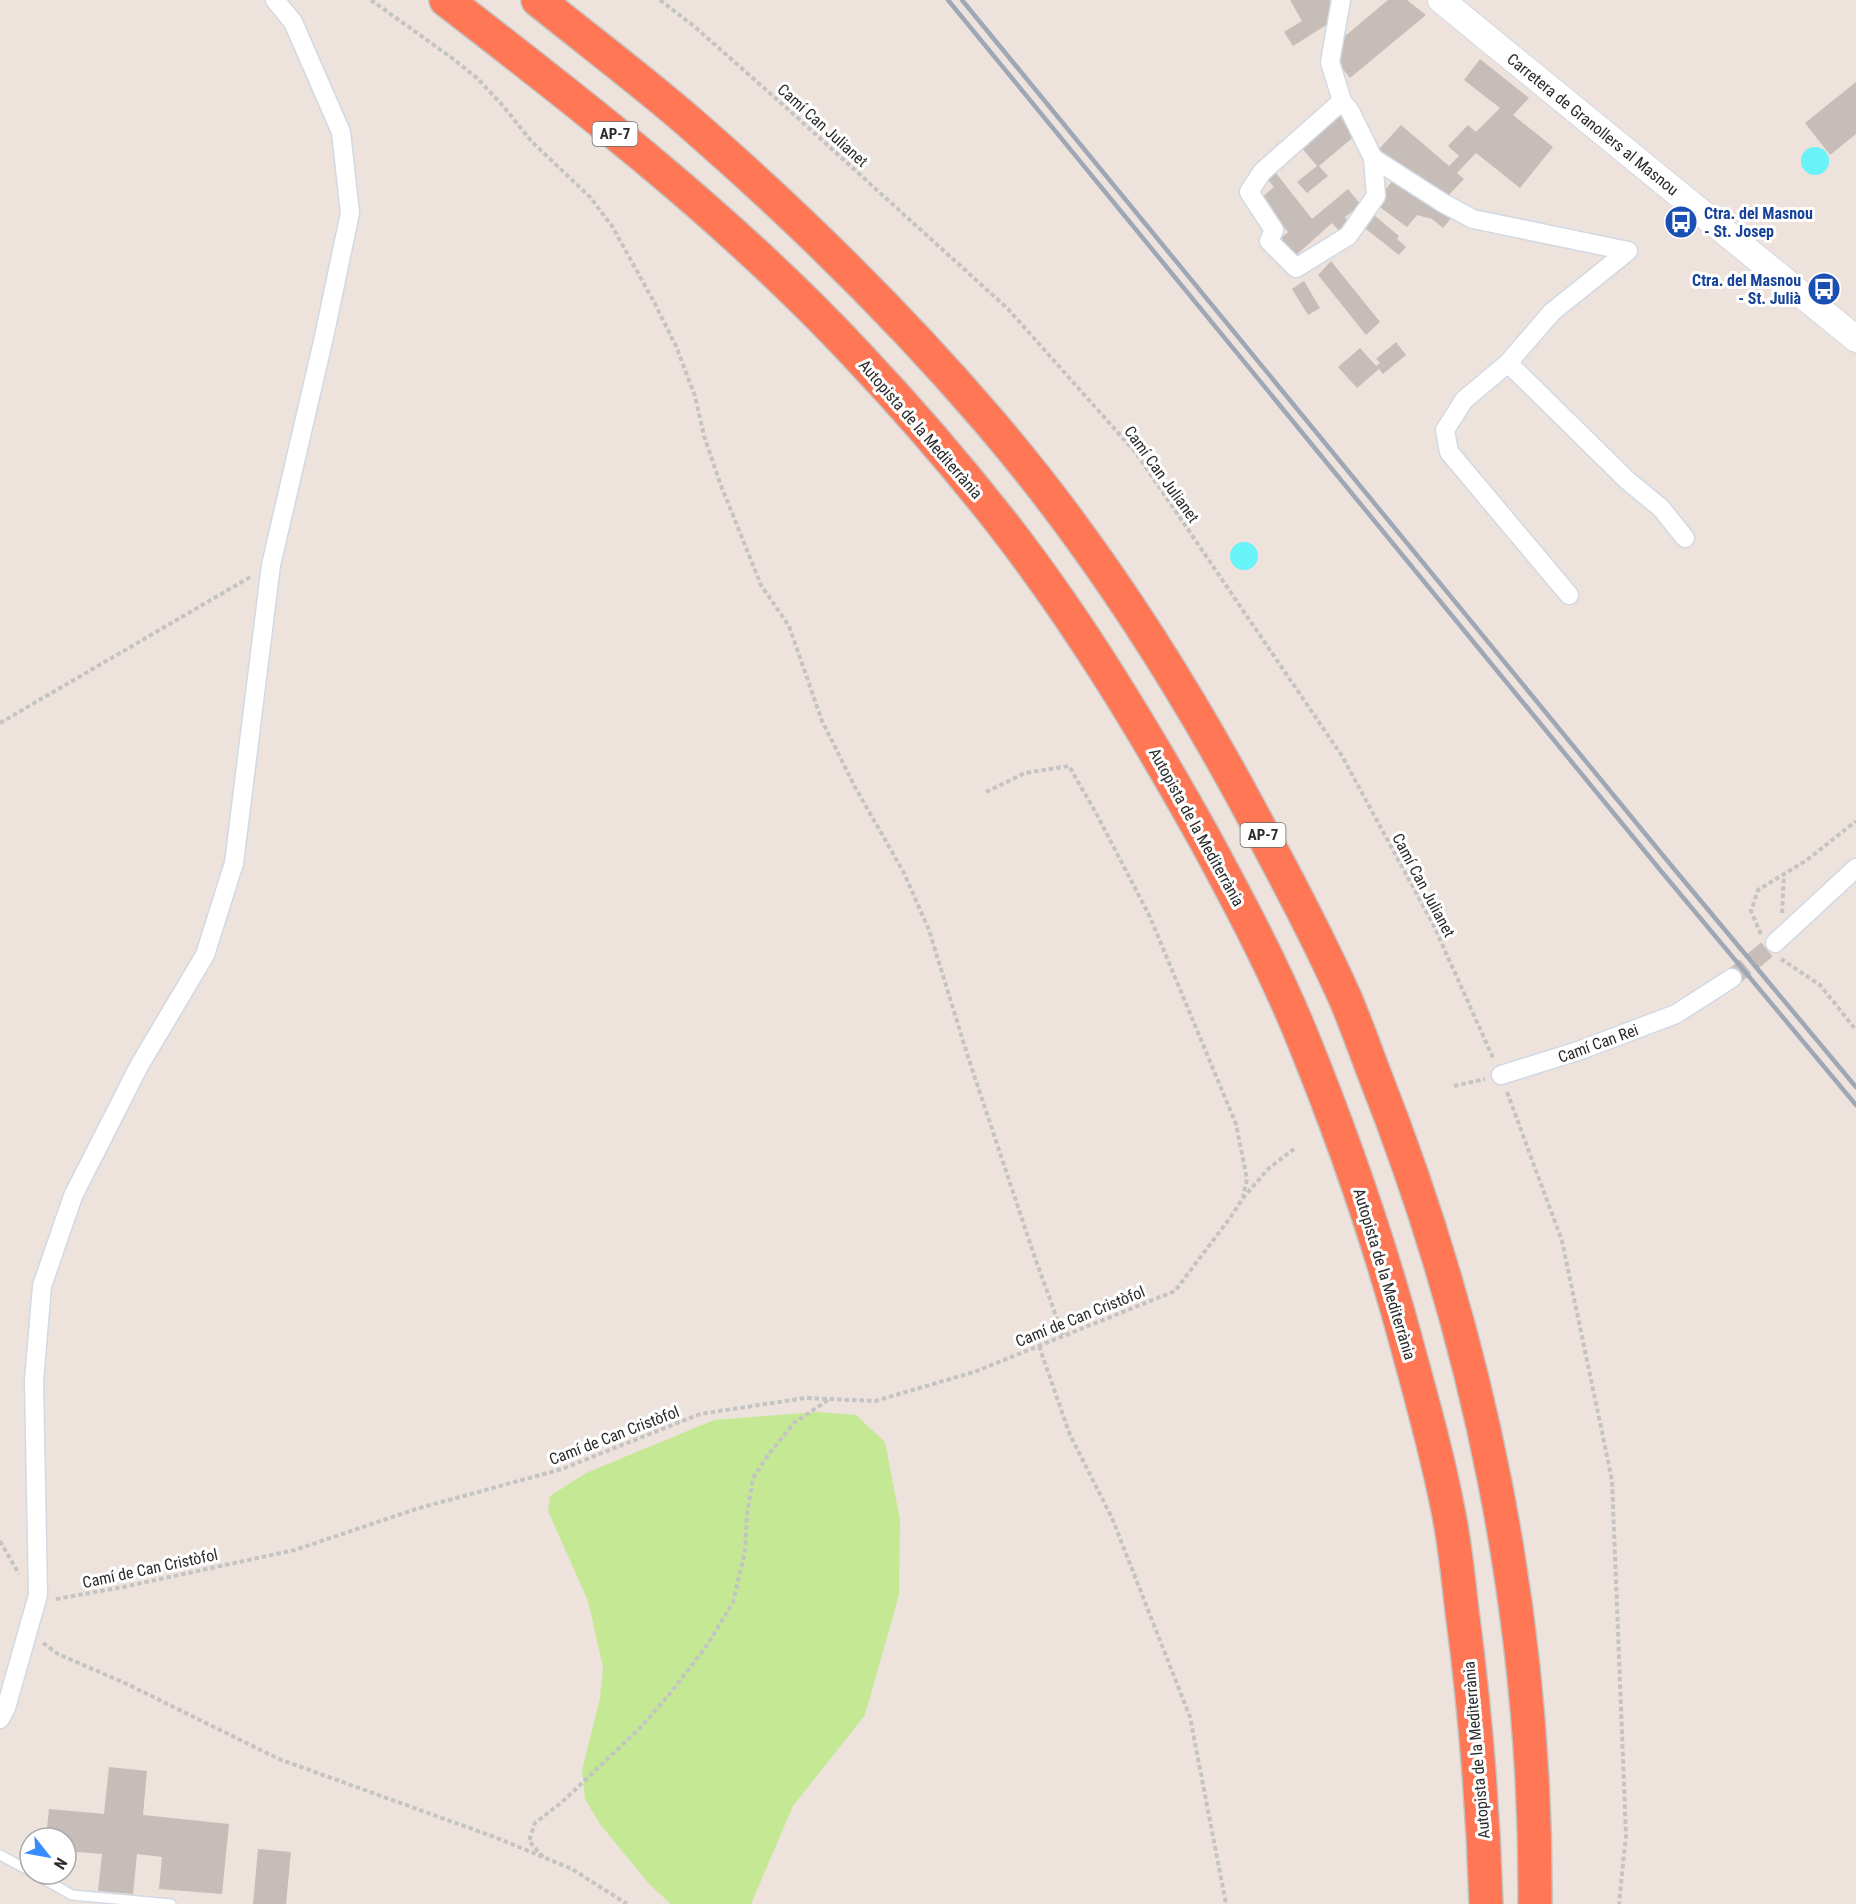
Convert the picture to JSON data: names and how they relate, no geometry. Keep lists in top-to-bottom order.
{
  "streets": {
    "highway": ["AP-7", "Autopista de la Mediterrània"],
    "main road": ["Carretera de Granollers al Masnou"],
    "street": ["Camí Can Rei"],
    "path": ["Camí Can Julianet", "Camí de Can Cristòfol"]
  },
  "crossings": [
    ["Camí Can Julianet", "Camí Can Rei"]
  ],
  "places": {
    "bus stop": ["Ctra. del Masnou - St. Josep", "Ctra. del Masnou - St. Julià"]
  },
  "north": "bottom right"
}
